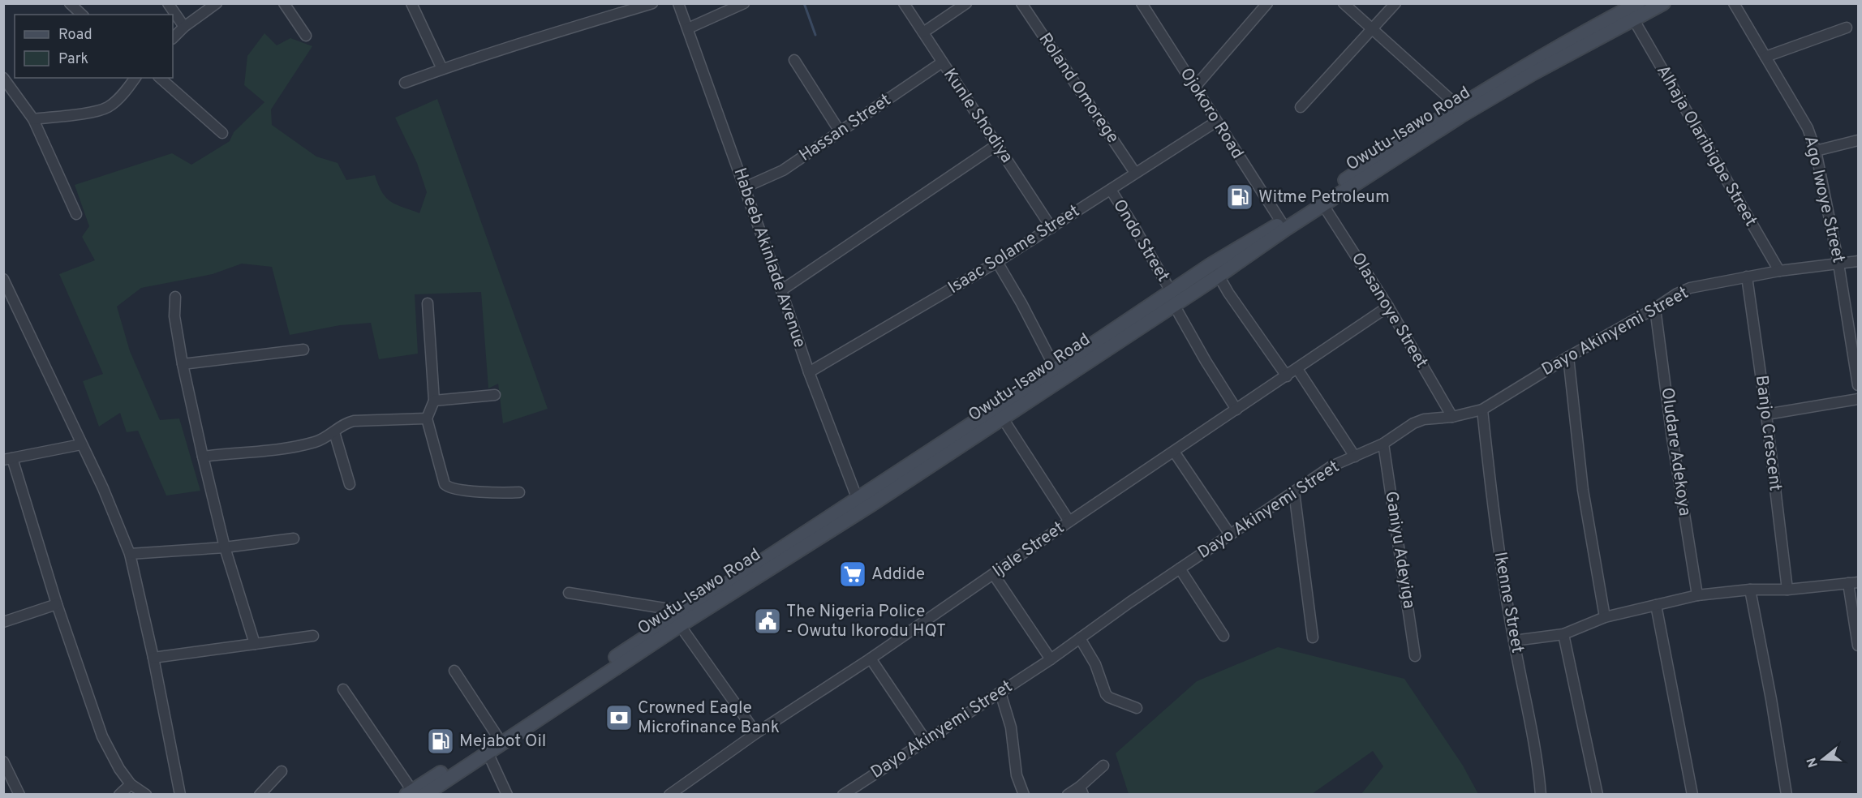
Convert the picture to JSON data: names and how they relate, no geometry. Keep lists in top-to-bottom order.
{
  "streets": {
    "street": [
      "Roland Omorege",
      "Ojokoro Road",
      "Kunle Shodiya",
      "Hassan Street",
      "Owutu-Isawo Road",
      "Alhaja Olaribigbe Street",
      "Ago Iwoye Street",
      "Ondo Street",
      "Isaac Solame Street",
      "Habeeb Akinlade Avenue",
      "Olasanoye Street",
      "Dayo Akinyemi Street",
      "Banjo Crescent",
      "Oludare Adekoya",
      "Ijale Street",
      "Ganiyu Adeyiga",
      "Ikenne Street"
    ]
  },
  "crossings": [
    ["Roland Omorege", "Isaac Solame Street"],
    ["Ojokoro Road", "Owutu-Isawo Road"],
    ["Ojokoro Road", "Isaac Solame Street"],
    ["Kunle Shodiya", "Hassan Street"],
    ["Kunle Shodiya", "Isaac Solame Street"],
    ["Hassan Street", "Habeeb Akinlade Avenue"],
    ["Owutu-Isawo Road", "Alhaja Olaribigbe Street"],
    ["Owutu-Isawo Road", "Ondo Street"],
    ["Owutu-Isawo Road", "Habeeb Akinlade Avenue"],
    ["Owutu-Isawo Road", "Olasanoye Street"],
    ["Alhaja Olaribigbe Street", "Dayo Akinyemi Street"],
    ["Ago Iwoye Street", "Dayo Akinyemi Street"],
    ["Ondo Street", "Isaac Solame Street"],
    ["Ondo Street", "Ijale Street"],
    ["Isaac Solame Street", "Habeeb Akinlade Avenue"],
    ["Olasanoye Street", "Dayo Akinyemi Street"],
    ["Olasanoye Street", "Ijale Street"],
    ["Dayo Akinyemi Street", "Banjo Crescent"],
    ["Dayo Akinyemi Street", "Oludare Adekoya"],
    ["Dayo Akinyemi Street", "Ganiyu Adeyiga"],
    ["Dayo Akinyemi Street", "Ikenne Street"]
  ],
  "places": {
    "fuel station": ["Witme Petroleum", "Mejabot Oil"],
    "supermarket": ["Addide"],
    "public building": ["The Nigeria Police - Owutu Ikorodu HQT"],
    "bank": ["Crowned Eagle Microfinance Bank"]
  },
  "legend": ["Road", "Park"],
  "north": "left"
}
